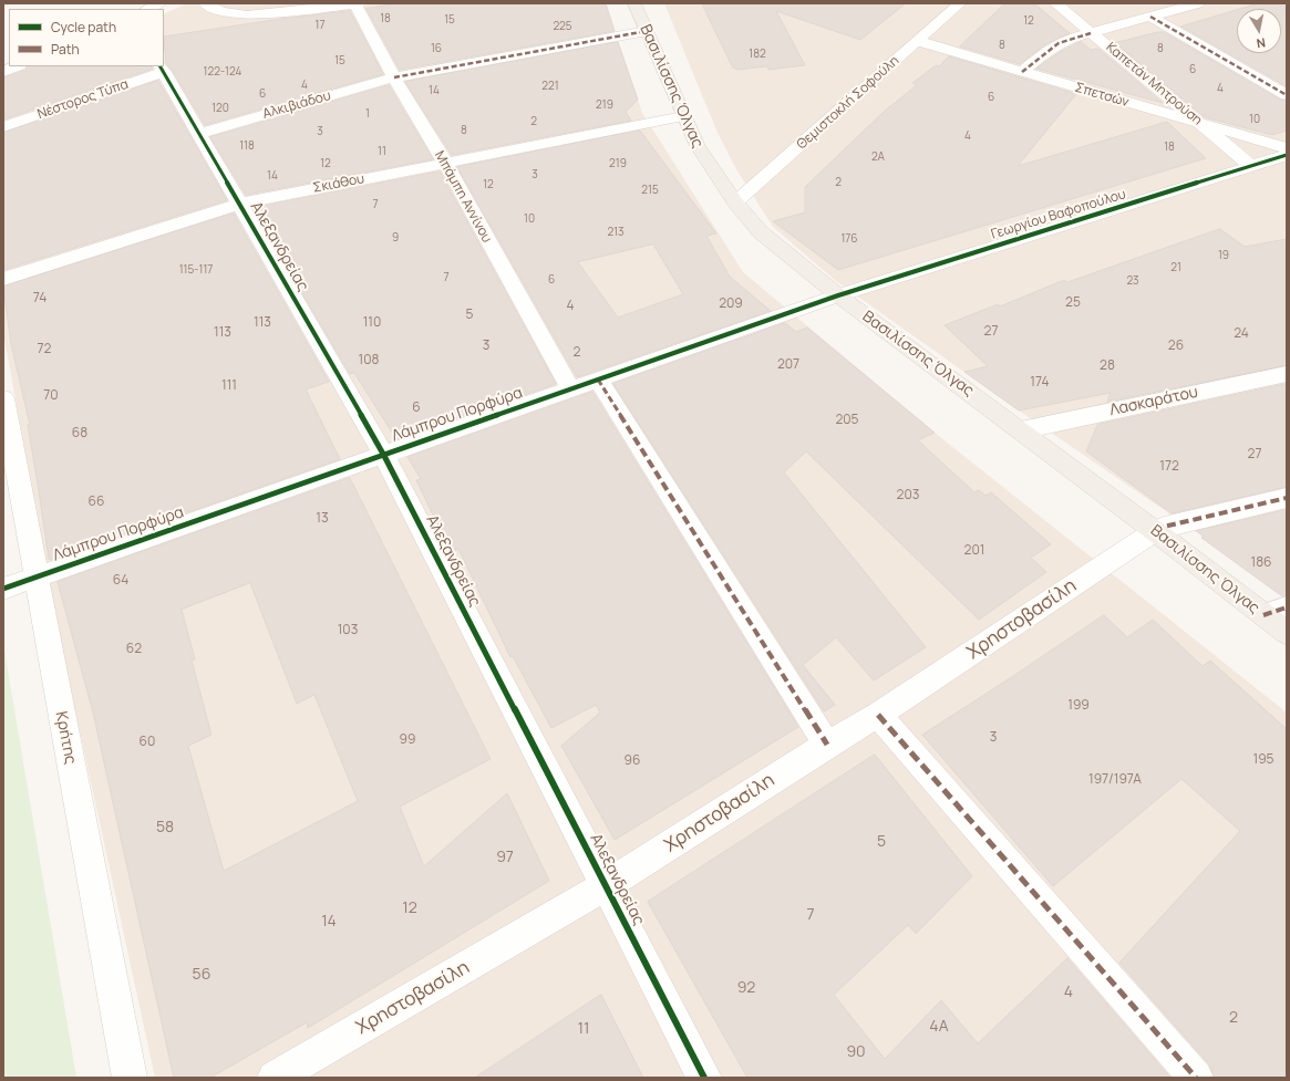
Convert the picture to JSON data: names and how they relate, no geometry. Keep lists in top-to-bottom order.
{
  "streets": {
    "main road": ["Βασιλίσσης Όλγας"],
    "street": [
      "Καπετάν Μητρούση",
      "Σπετσών",
      "Νέστορος Τύπα",
      "Θεμιστοκλή Σοφούλη",
      "Αλκιβιάδου",
      "Σκιάθου",
      "Μπάμπη Αννίνου",
      "Γεωργίου Βαφοπούλου",
      "Αλεξανδρείας",
      "Λασκαράτου",
      "Λάμπρου Πορφύρα",
      "Χρηστοβασίλη",
      "Κρήτης"
    ]
  },
  "crossings": [
    ["Καπετάν Μητρούση", "Σπετσών"],
    ["Καπετάν Μητρούση", "Γεωργίου Βαφοπούλου"],
    ["Βασιλίσσης Όλγας", "Θεμιστοκλή Σοφούλη"],
    ["Βασιλίσσης Όλγας", "Αλκιβιάδου"],
    ["Βασιλίσσης Όλγας", "Σκιάθου"],
    ["Βασιλίσσης Όλγας", "Γεωργίου Βαφοπούλου"],
    ["Βασιλίσσης Όλγας", "Λασκαράτου"],
    ["Βασιλίσσης Όλγας", "Λάμπρου Πορφύρα"],
    ["Βασιλίσσης Όλγας", "Χρηστοβασίλη"],
    ["Σπετσών", "Θεμιστοκλή Σοφούλη"],
    ["Νέστορος Τύπα", "Αλεξανδρείας"],
    ["Αλκιβιάδου", "Μπάμπη Αννίνου"],
    ["Αλκιβιάδου", "Αλεξανδρείας"],
    ["Σκιάθου", "Μπάμπη Αννίνου"],
    ["Σκιάθου", "Αλεξανδρείας"],
    ["Μπάμπη Αννίνου", "Λάμπρου Πορφύρα"],
    ["Γεωργίου Βαφοπούλου", "Λάμπρου Πορφύρα"],
    ["Αλεξανδρείας", "Λάμπρου Πορφύρα"],
    ["Αλεξανδρείας", "Χρηστοβασίλη"],
    ["Λάμπρου Πορφύρα", "Κρήτης"]
  ],
  "house_numbers": [
    "18",
    "15",
    "12",
    "17",
    "225",
    "8",
    "16",
    "8",
    "182",
    "15",
    "6",
    "122-124",
    "4",
    "221",
    "4",
    "14",
    "6",
    "6",
    "219",
    "120",
    "1",
    "10",
    "2",
    "8",
    "3",
    "4",
    "118",
    "18",
    "11",
    "2A",
    "12",
    "219",
    "3",
    "14",
    "2",
    "12",
    "215",
    "7",
    "10",
    "213",
    "9",
    "176",
    "19",
    "21",
    "115-117",
    "7",
    "6",
    "23",
    "74",
    "25",
    "209",
    "4",
    "5",
    "113",
    "110",
    "27",
    "113",
    "24",
    "3",
    "26",
    "72",
    "2",
    "108",
    "207",
    "28",
    "174",
    "111",
    "70",
    "6",
    "205",
    "68",
    "27",
    "172",
    "203",
    "66",
    "13",
    "201",
    "186",
    "64",
    "103",
    "62",
    "199",
    "3",
    "99",
    "60",
    "195",
    "96",
    "197/197A",
    "58",
    "5",
    "97",
    "12",
    "7",
    "14",
    "56",
    "92",
    "4",
    "2",
    "4A",
    "11",
    "90"
  ],
  "legend": ["Cycle path", "Path"],
  "north": "bottom"
}
